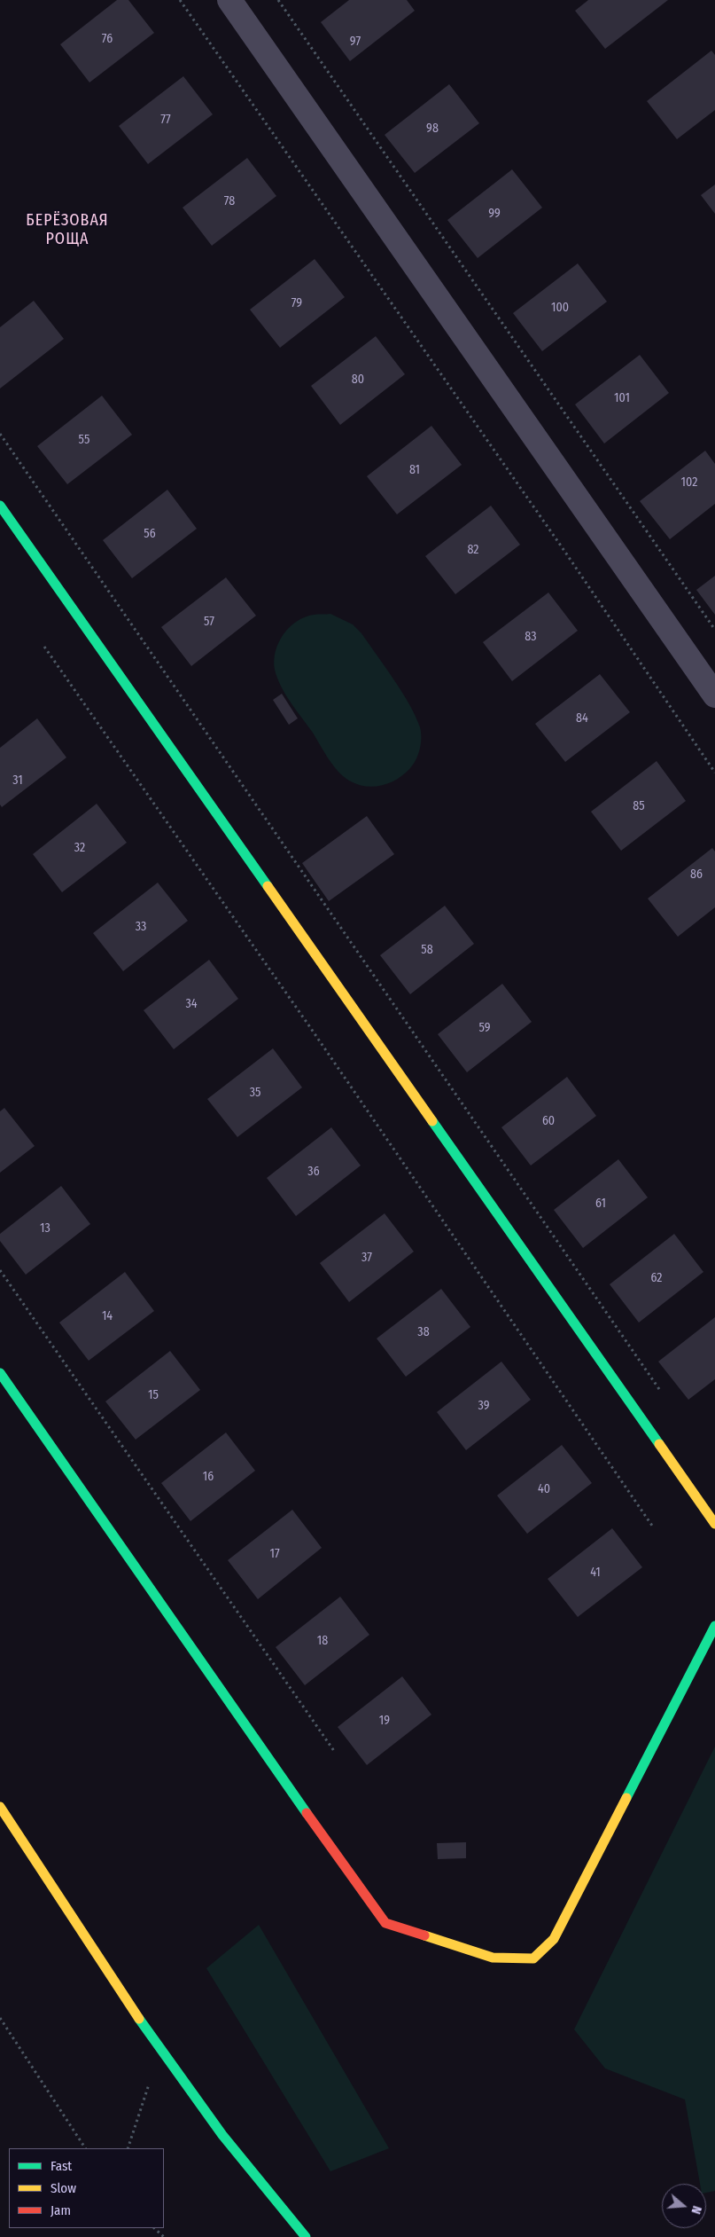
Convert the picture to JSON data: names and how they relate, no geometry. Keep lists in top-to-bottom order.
{
  "districts": ["БЕРЁЗОВАЯ РОЩА"],
  "house_numbers": [
    "76",
    "97",
    "77",
    "98",
    "78",
    "99",
    "79",
    "100",
    "80",
    "101",
    "55",
    "81",
    "102",
    "56",
    "82",
    "57",
    "83",
    "84",
    "31",
    "85",
    "32",
    "86",
    "33",
    "58",
    "34",
    "59",
    "35",
    "60",
    "36",
    "61",
    "13",
    "37",
    "62",
    "14",
    "38",
    "15",
    "39",
    "16",
    "40",
    "17",
    "41",
    "18",
    "19"
  ],
  "legend": ["Fast", "Slow", "Jam"],
  "north": "right"
}
